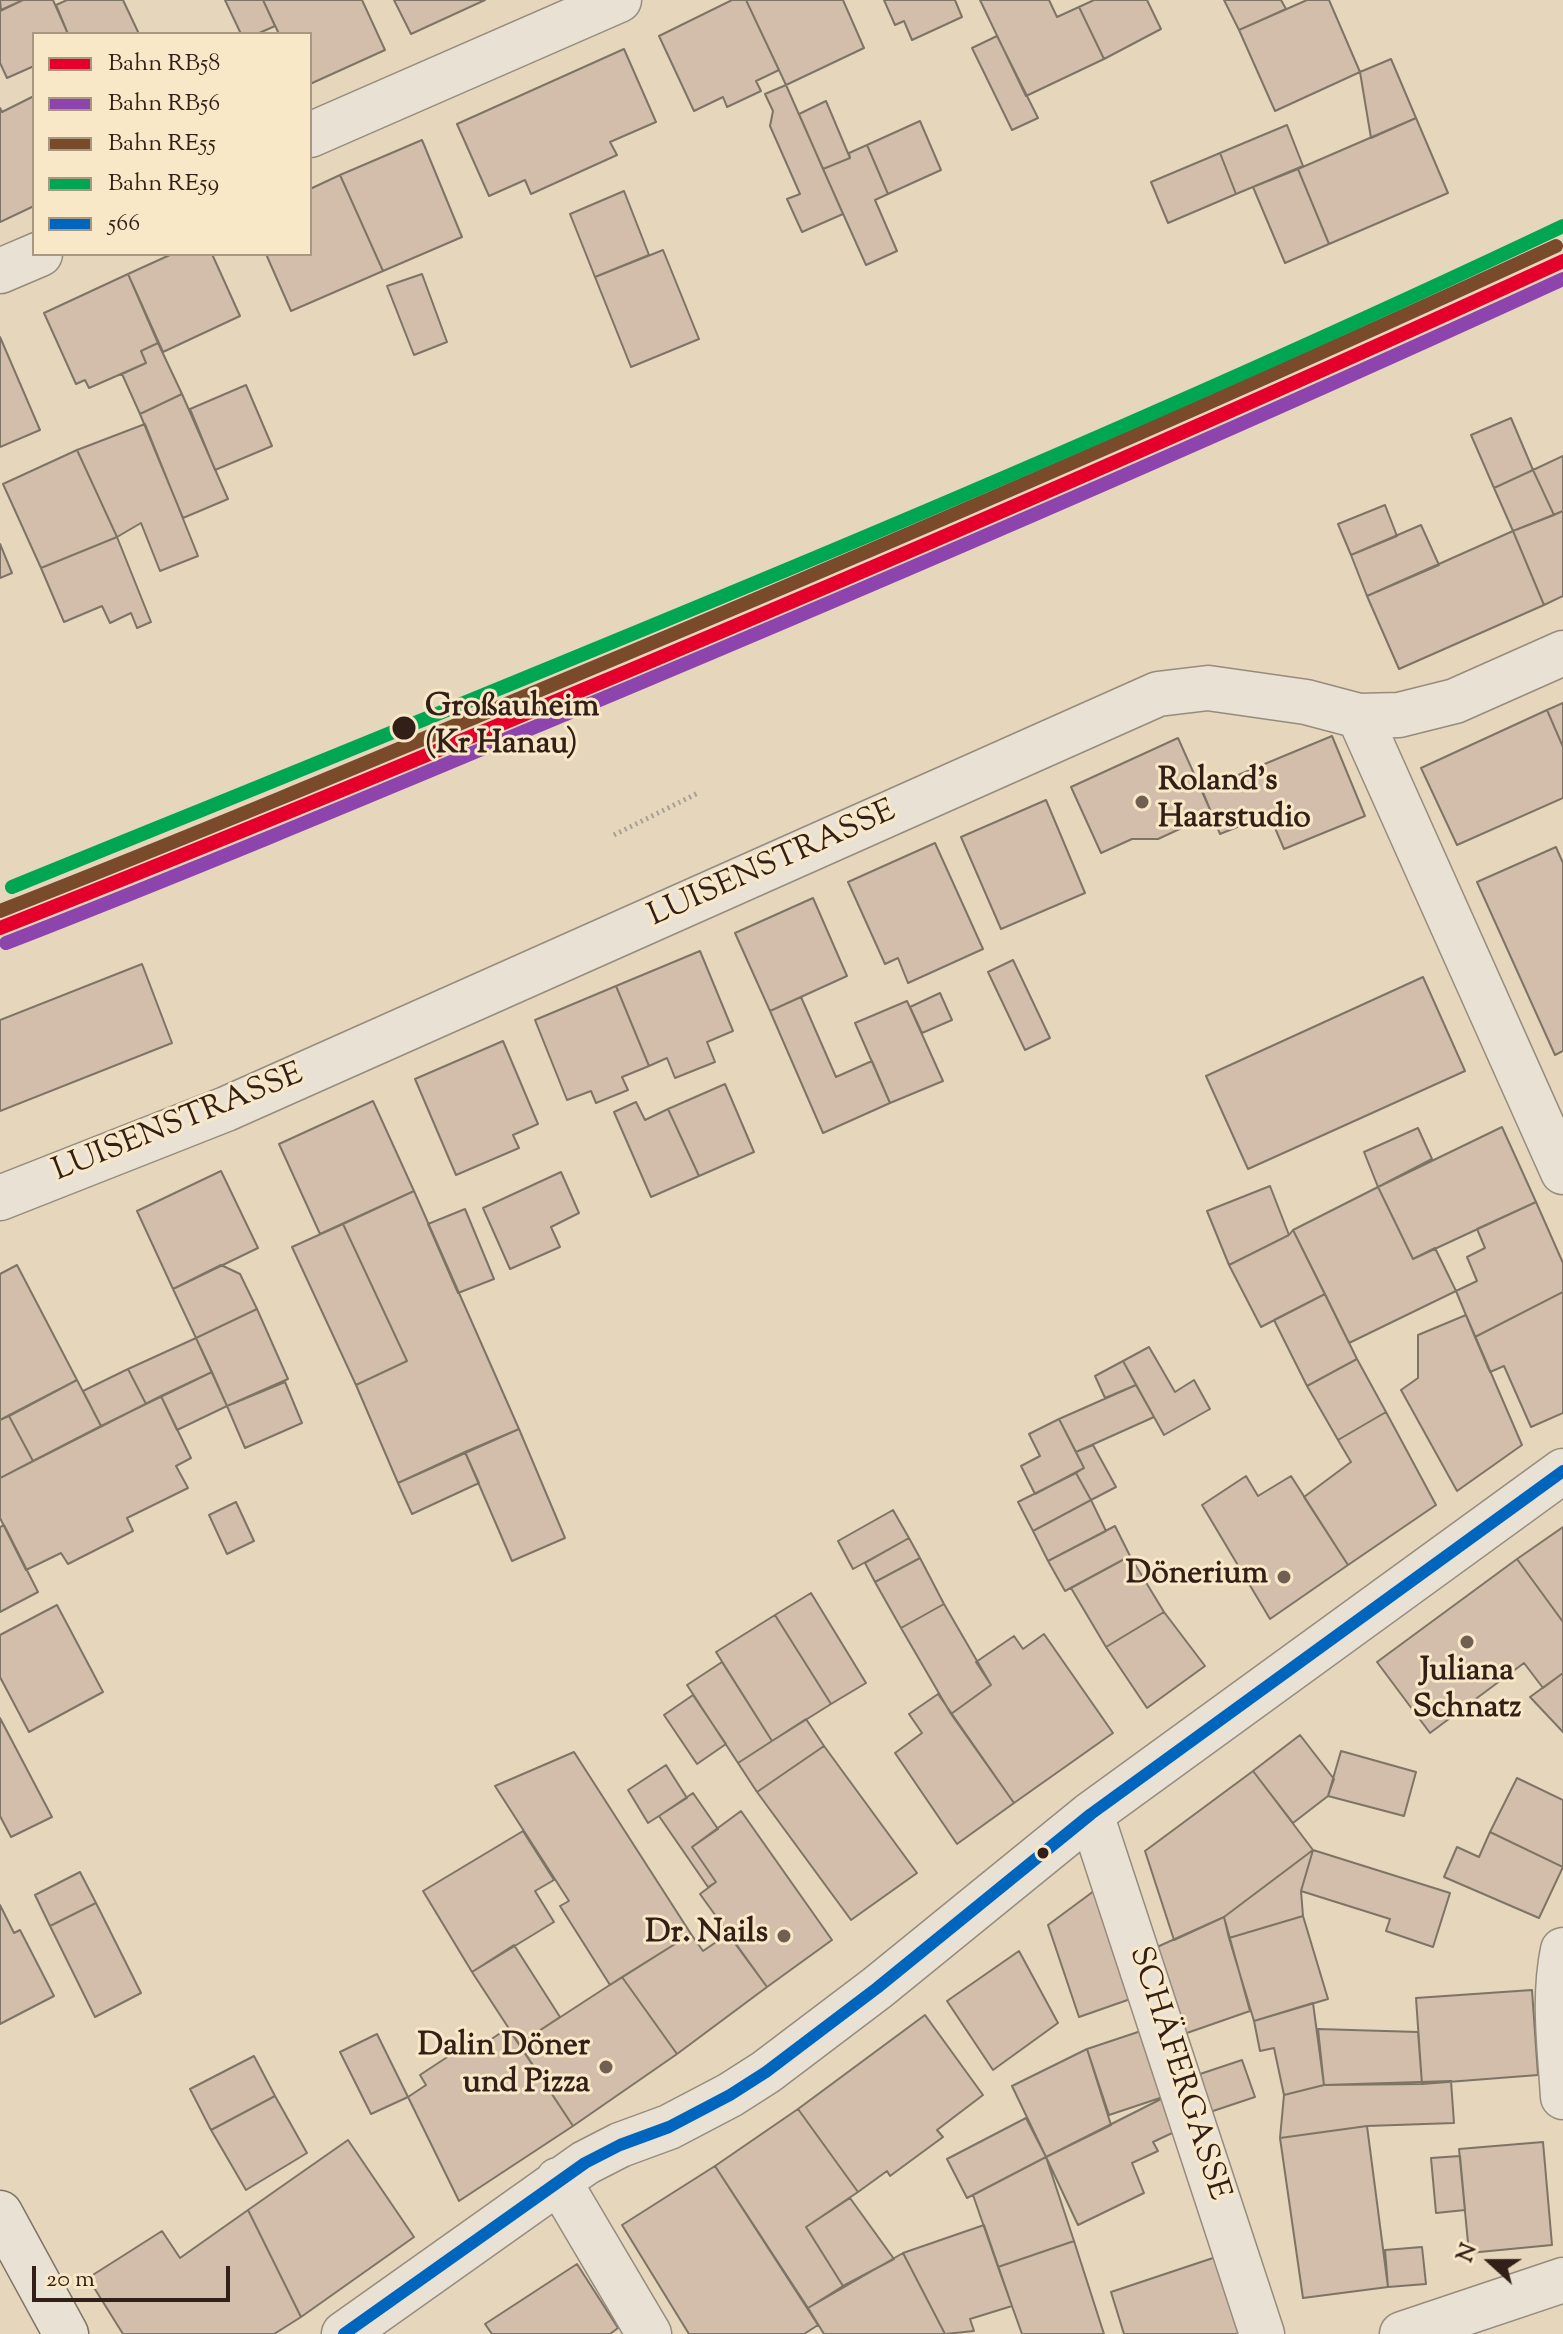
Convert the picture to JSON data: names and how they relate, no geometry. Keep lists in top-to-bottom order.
{
  "streets": {
    "street": ["LUISENSTRASSE", "SCHÄFERGASSE"]
  },
  "places": [
    "Großauheim (Kr Hanau)",
    "Roland's Haarstudio",
    "Dönerium",
    "Juliana Schnatz",
    "Dr. Nails",
    "Dalin Döner und Pizza"
  ],
  "lines": [
    "rail line RE59",
    "rail line RE55",
    "rail line RB58",
    "rail line RB56",
    "transit line 566"
  ],
  "legend": [
    "Bahn RB58",
    "Bahn RB56",
    "Bahn RE55",
    "Bahn RE59",
    "566"
  ],
  "scale_bar": "20 m",
  "north": "left"
}
